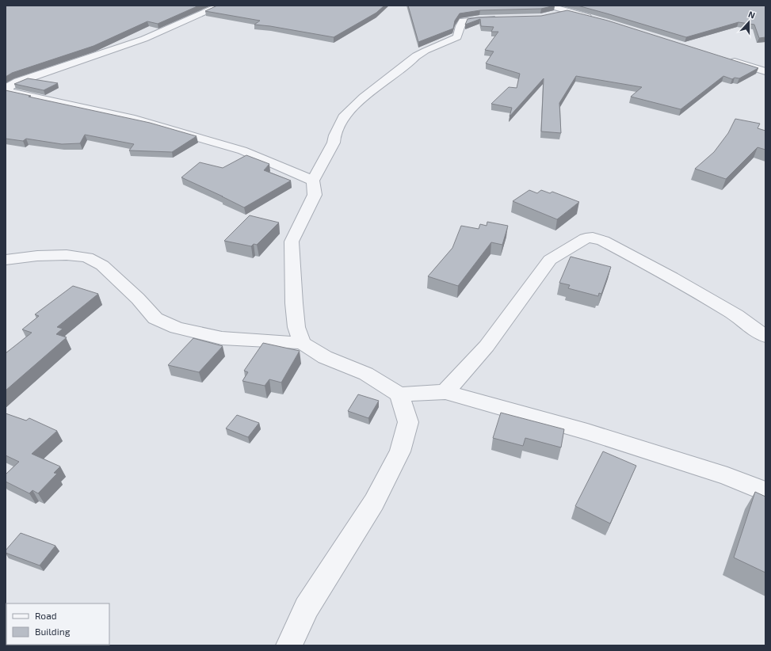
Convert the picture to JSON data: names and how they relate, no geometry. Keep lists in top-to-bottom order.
{
  "legend": ["Road", "Building"],
  "north": "top"
}
